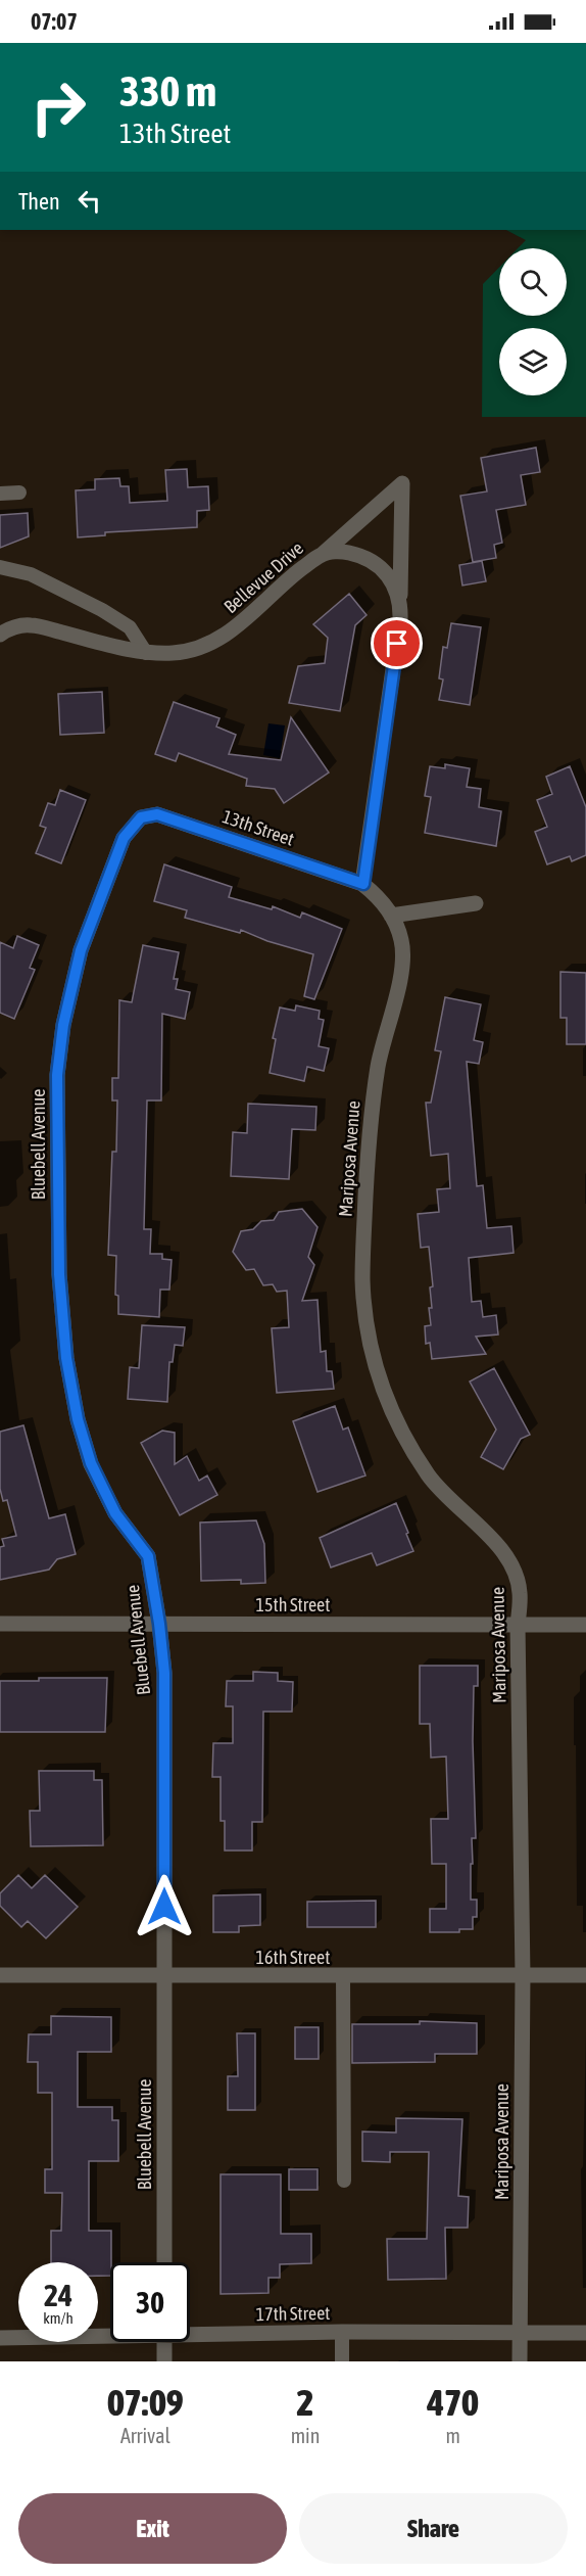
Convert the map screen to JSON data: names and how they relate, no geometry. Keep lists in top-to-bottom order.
{
  "streets": {
    "street": [
      "Bellevue Drive",
      "13th Street",
      "Bluebell Avenue",
      "Mariposa Avenue",
      "15th Street",
      "16th Street",
      "17th Street"
    ]
  },
  "crossings": [
    ["13th Street", "Bluebell Avenue"],
    ["13th Street", "Mariposa Avenue"],
    ["Bluebell Avenue", "15th Street"],
    ["Bluebell Avenue", "16th Street"],
    ["Mariposa Avenue", "15th Street"],
    ["Mariposa Avenue", "16th Street"],
    ["Mariposa Avenue", "17th Street"]
  ],
  "page": {
    "status": "07:07",
    "turn": ["330 m", "13th Street"],
    "then": "Then",
    "speed": "24 km/h",
    "limit": "30",
    "eta": [
      "07:09",
      "Arrival",
      "2",
      "min",
      "470",
      "m"
    ],
    "buttons": ["Exit", "Share"]
  }
}
